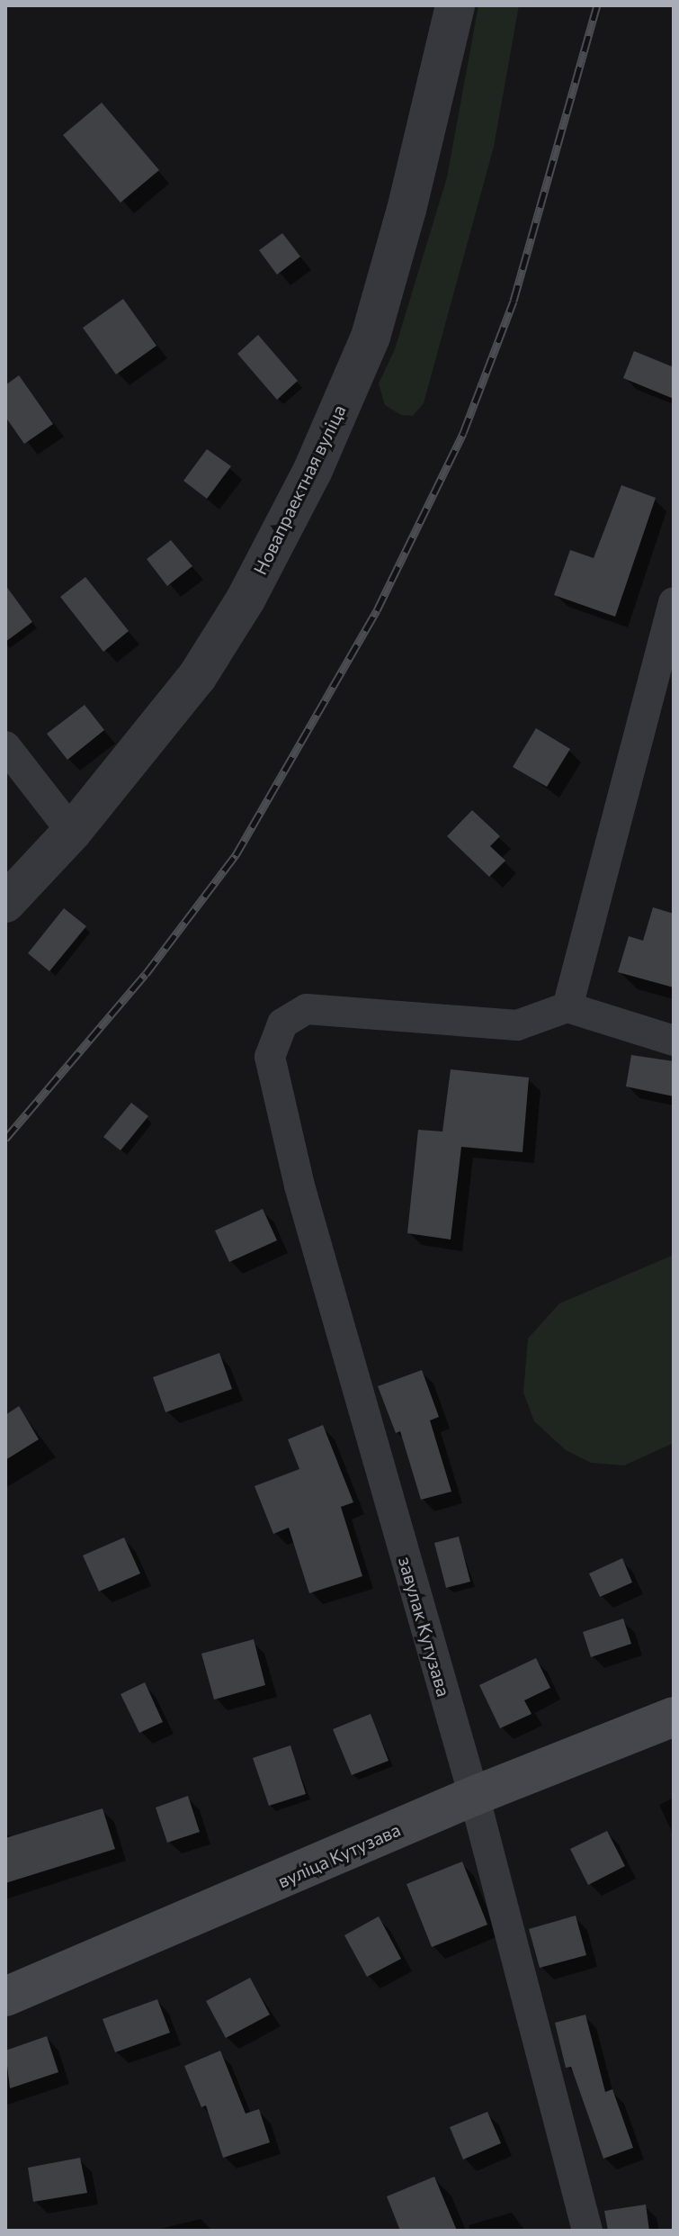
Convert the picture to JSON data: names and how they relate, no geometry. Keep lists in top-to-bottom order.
{
  "streets": {
    "main road": ["вуліца Кутузава"],
    "street": ["Новапраектная вуліца", "завулак Кутузава"]
  },
  "crossings": [
    ["завулак Кутузава", "вуліца Кутузава"]
  ]
}
